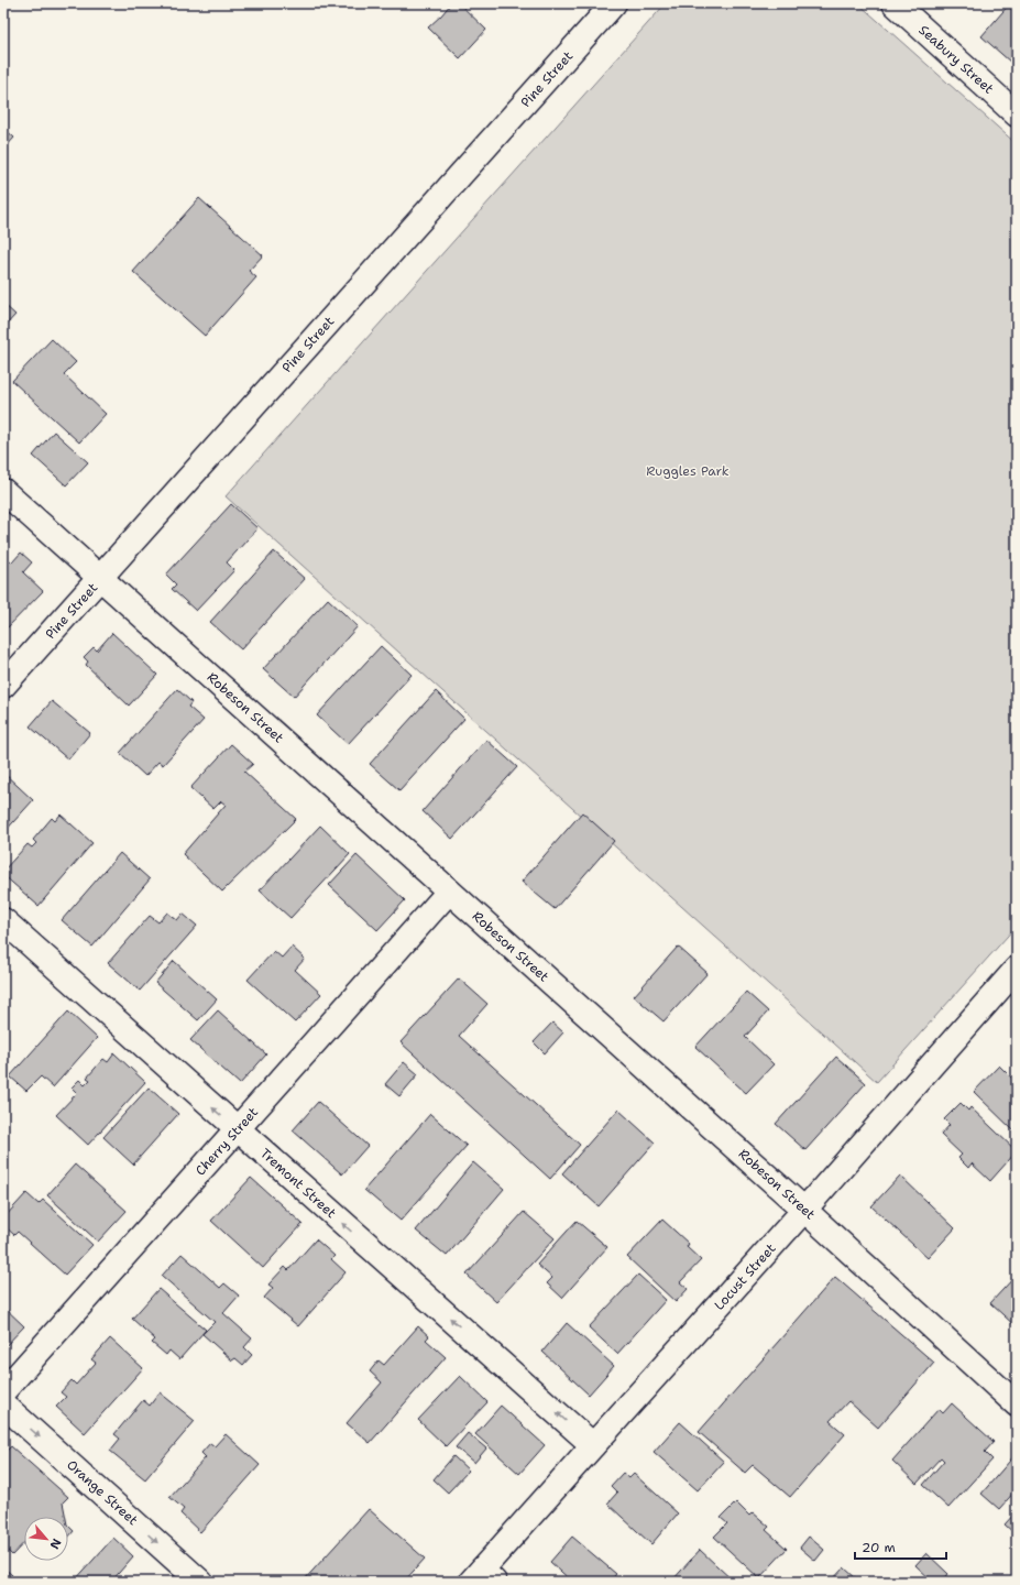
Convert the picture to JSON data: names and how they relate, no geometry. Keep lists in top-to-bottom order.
{
  "streets": {
    "street": [
      "Seabury Street",
      "Pine Street",
      "Robeson Street",
      "Cherry Street",
      "Tremont Street",
      "Locust Street",
      "Orange Street"
    ]
  },
  "crossings": [
    ["Pine Street", "Robeson Street"],
    ["Robeson Street", "Cherry Street"],
    ["Robeson Street", "Locust Street"],
    ["Cherry Street", "Tremont Street"],
    ["Tremont Street", "Locust Street"]
  ],
  "one_way": ["Tremont Street", "Orange Street"],
  "parks": ["Ruggles Park"],
  "scale_bar": "20 m",
  "north": "bottom right"
}
